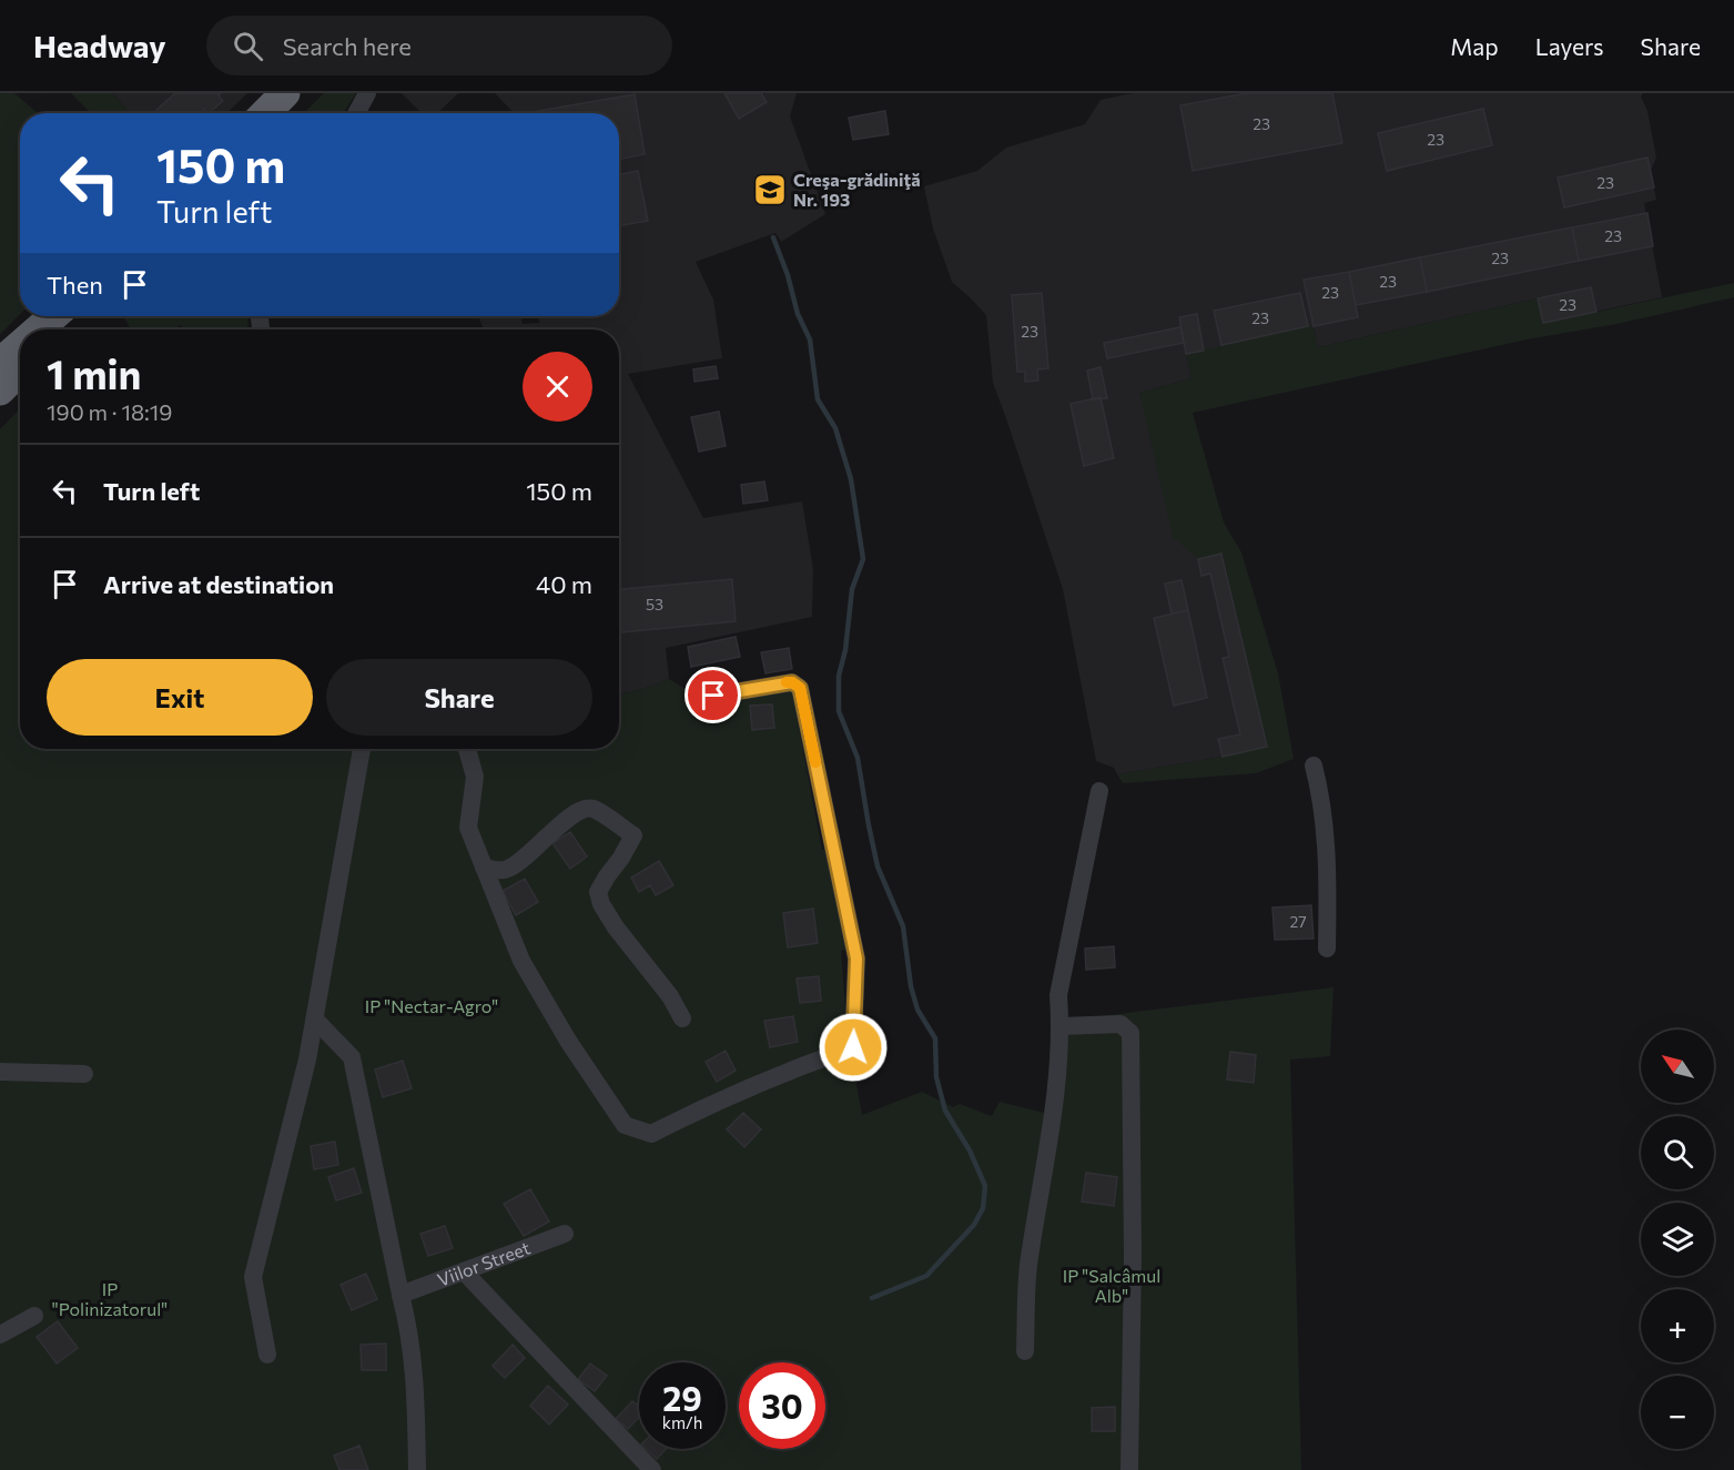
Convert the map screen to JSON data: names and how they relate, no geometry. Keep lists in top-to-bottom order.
{
  "streets": {
    "street": ["Viilor Street"]
  },
  "parks": ["IP \"Nectar-Agro\"", "IP \"Salcâmul Alb\"", "IP \"Polinizatorul\""],
  "places": {
    "school or university": ["Creşa-grădiniţă Nr. 193"]
  },
  "house_numbers": [
    "23",
    "23",
    "23",
    "23",
    "23",
    "23",
    "23",
    "23",
    "23",
    "23",
    "53",
    "27"
  ],
  "north": "top left",
  "page": {
    "header": "Headway",
    "search": "Search here",
    "nav": ["Map", "Layers", "Share"],
    "turn": ["150 m", "Turn left"],
    "then": "Then",
    "heading": ["1 min", "190 m · 18:19"],
    "list": [
      {
        "name": "Turn left",
        "value": "150 m"
      },
      {
        "name": "Arrive at destination",
        "value": "40 m"
      }
    ],
    "buttons": ["Exit", "Share"],
    "map_buttons": ["+", "−"],
    "speed": "29 km/h",
    "limit": "30"
  }
}
